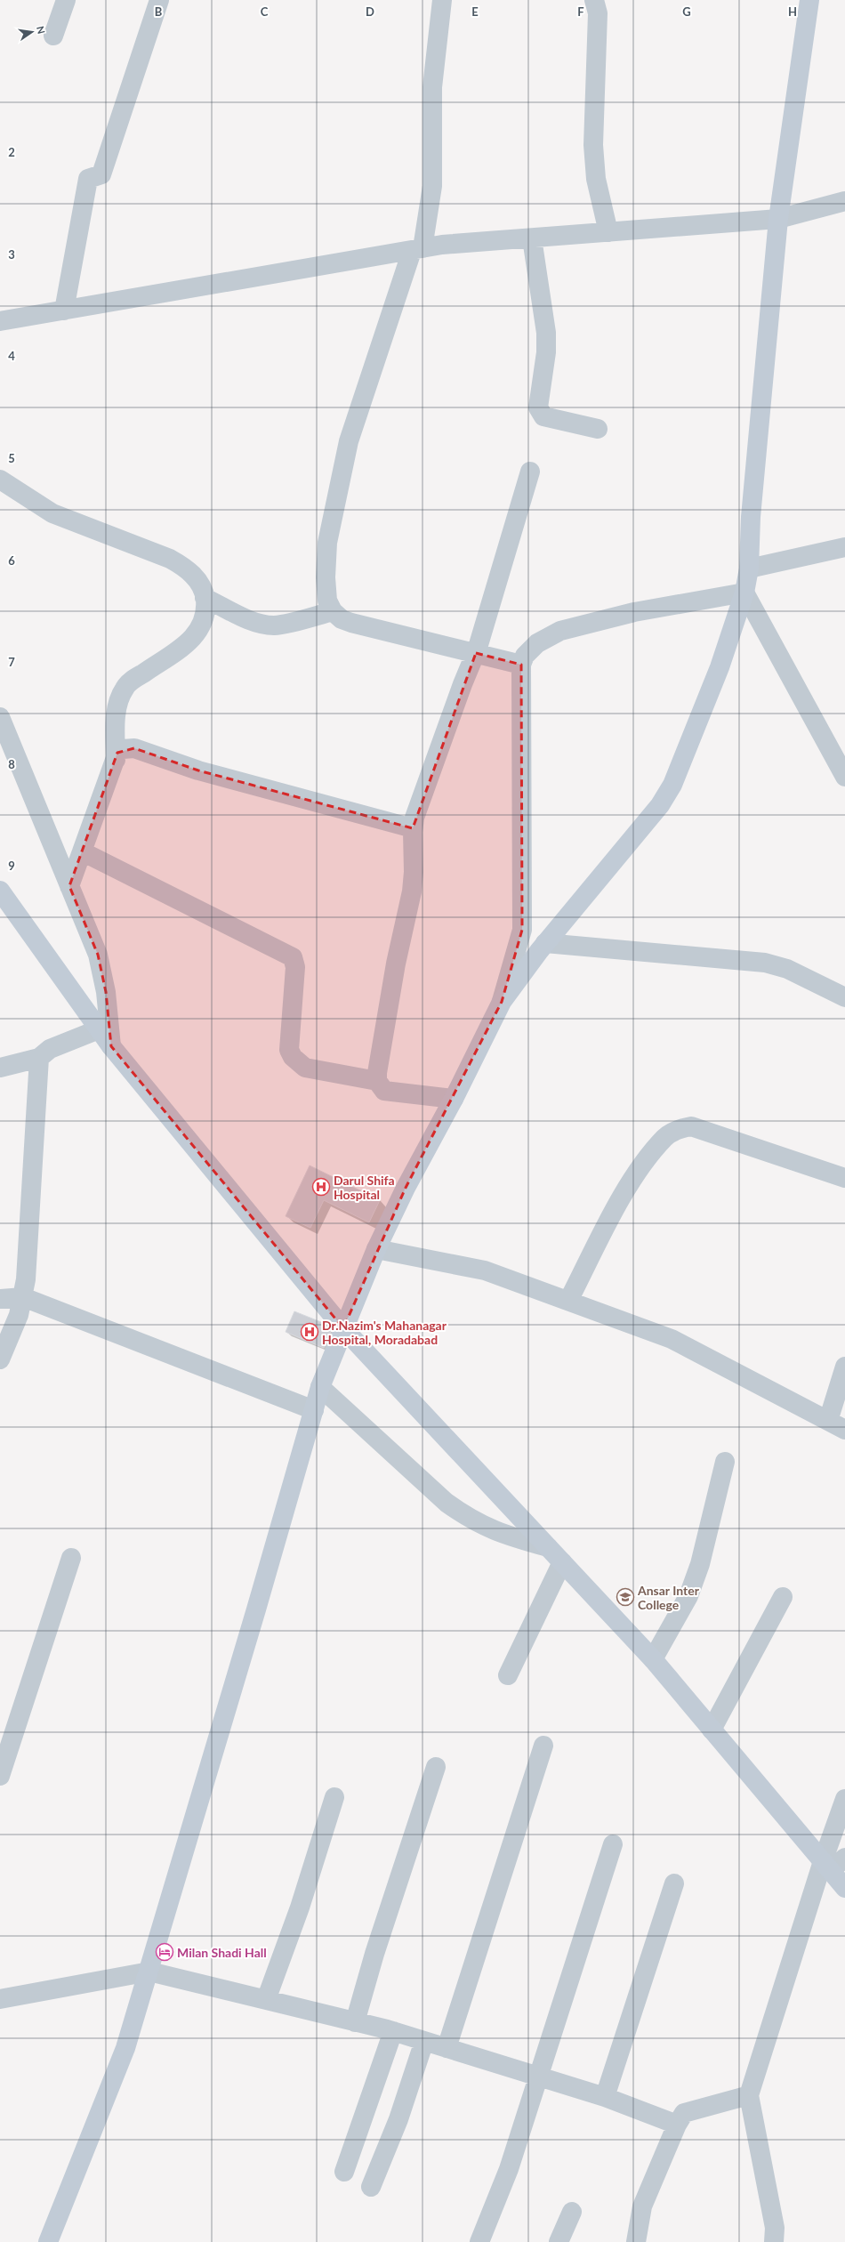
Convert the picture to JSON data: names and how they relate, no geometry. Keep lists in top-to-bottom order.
{
  "places": {
    "hospital": ["Darul Shifa Hospital", "Dr.Nazim's Mahanagar Hospital, Moradabad"],
    "school or university": ["Ansar Inter College"],
    "hotel": ["Milan Shadi Hall"]
  },
  "north": "right",
  "grid": {
    "columns": [
      "B",
      "C",
      "D",
      "E",
      "F",
      "G",
      "H"
    ],
    "rows": [
      "2",
      "3",
      "4",
      "5",
      "6",
      "7",
      "8",
      "9"
    ]
  }
}
